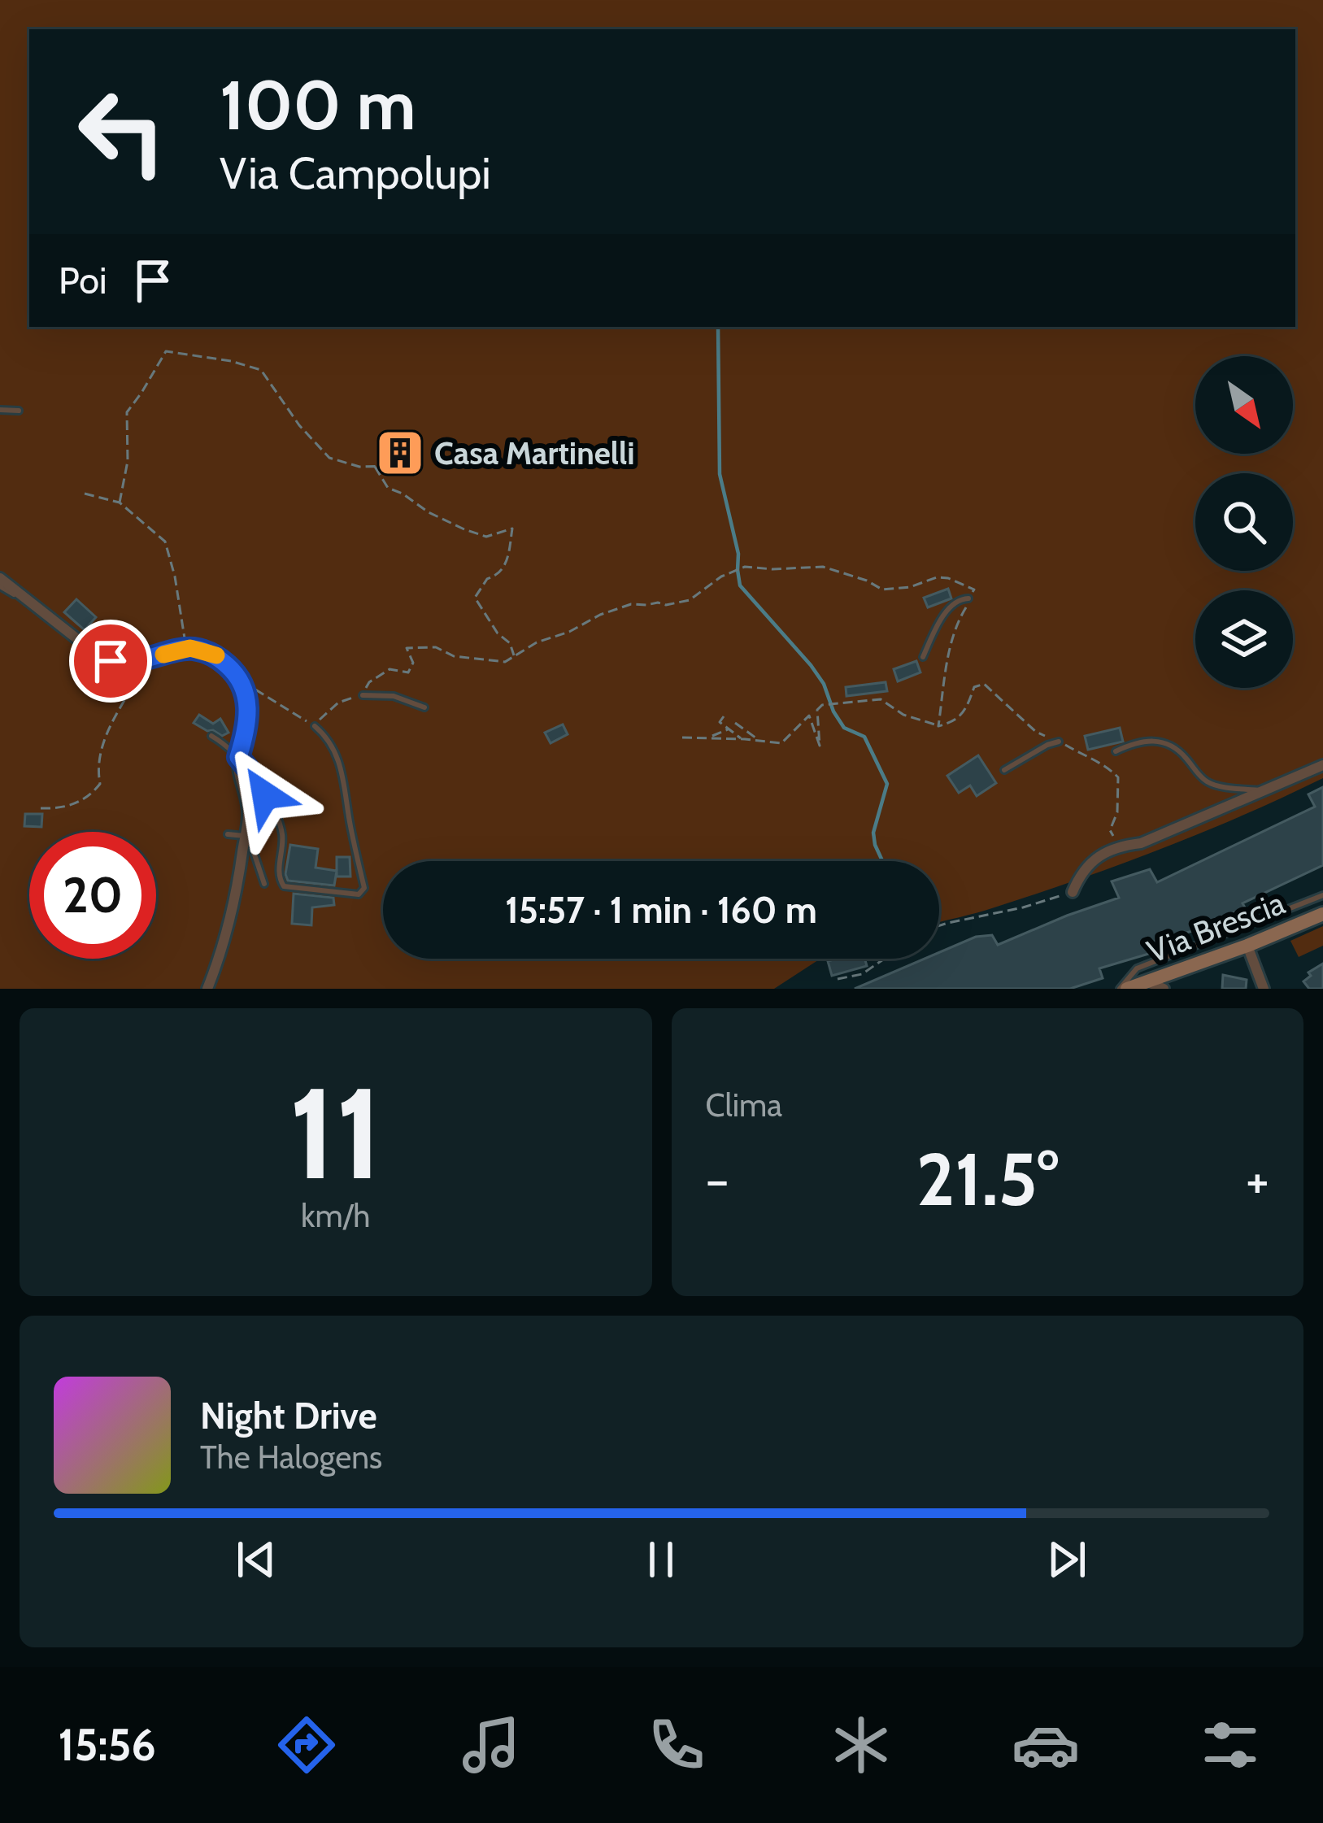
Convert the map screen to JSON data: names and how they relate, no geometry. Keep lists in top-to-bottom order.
{
  "streets": {
    "main road": ["Via Brescia"]
  },
  "places": {
    "building": ["Casa Martinelli"]
  },
  "north": "bottom right",
  "page": {
    "turn": ["100 m", "Via Campolupi"],
    "then": "Poi",
    "limit": "20",
    "trip": "15:57 · 1 min · 160 m",
    "tile": [
      ["11", "km/h"],
      "Clima"
    ],
    "heat": ["−", "21.5°", "+"],
    "song": ["Night Drive", "The Halogens"],
    "tabs": "15:56"
  }
}
